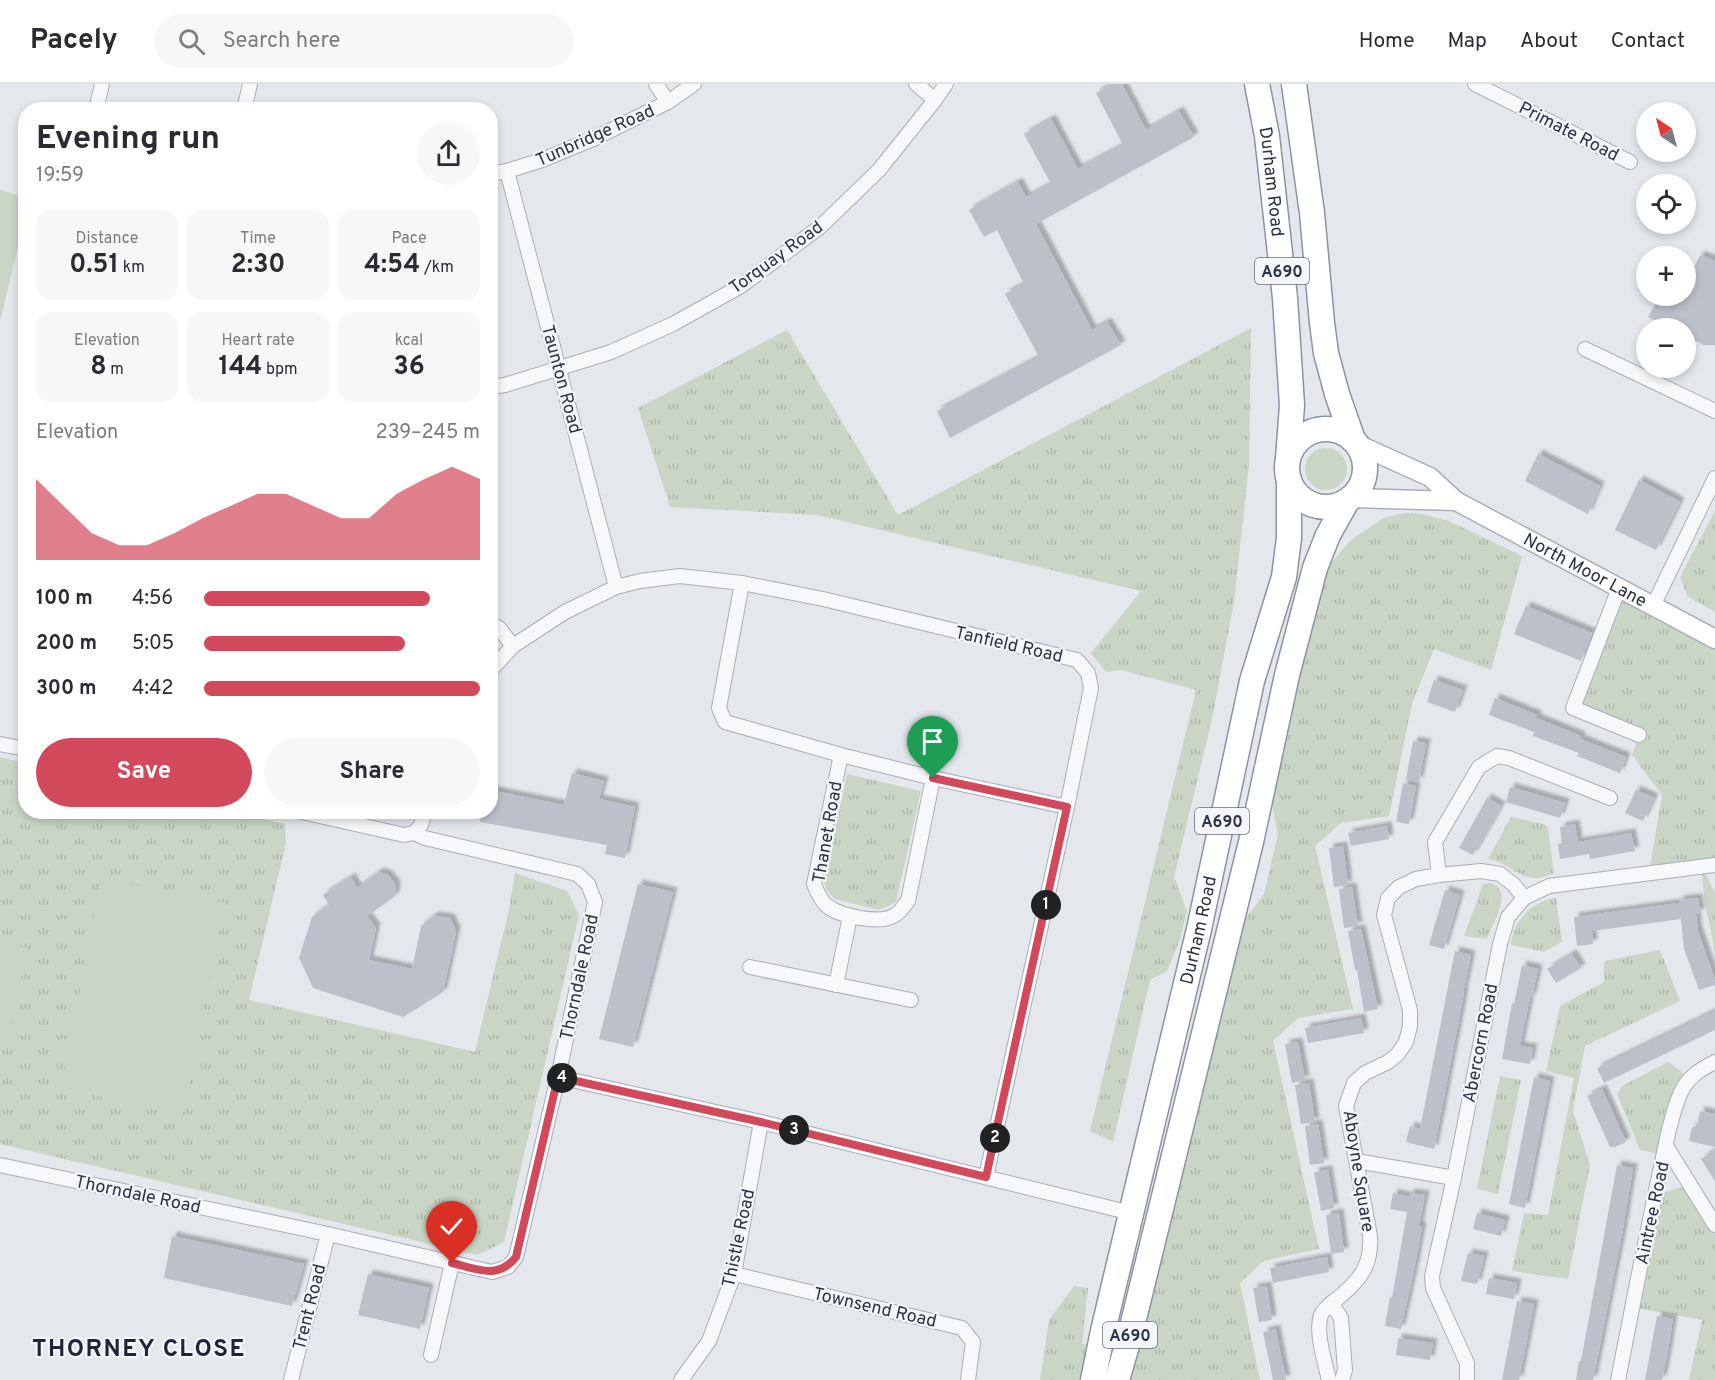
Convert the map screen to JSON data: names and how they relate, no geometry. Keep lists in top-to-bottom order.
{
  "streets": {
    "highway": ["Durham Road", "A690"],
    "street": [
      "Primate Road",
      "Tunbridge Road",
      "Torquay Road",
      "Taunton Road",
      "North Moor Lane",
      "Tanfield Road",
      "Thanet Road",
      "Thorndale Road",
      "Abercorn Road",
      "Aboyne Square",
      "Aintree Road",
      "Thistle Road",
      "Trent Road",
      "Townsend Road"
    ]
  },
  "crossings": [
    ["Tunbridge Road", "Taunton Road"],
    ["Durham Road", "North Moor Lane"],
    ["Torquay Road", "Taunton Road"],
    ["Taunton Road", "Tanfield Road"],
    ["Tanfield Road", "Thanet Road"],
    ["Thorndale Road", "Trent Road"],
    ["Abercorn Road", "Aboyne Square"],
    ["Thistle Road", "Townsend Road"]
  ],
  "districts": ["THORNEY CLOSE"],
  "north": "top left",
  "page": {
    "header": "Pacely",
    "search": "Search here",
    "nav": [
      "Home",
      "Map",
      "About",
      "Contact"
    ],
    "map_buttons": ["+", "−"],
    "heading": ["Evening run", "19:59"],
    "stats": [
      ["Distance", "0.51 km"],
      ["Time", "2:30"],
      ["Pace", "4:54 /km"],
      ["Elevation", "8 m"],
      ["Heart rate", "144 bpm"],
      ["kcal", "36"]
    ],
    "chart": ["Elevation", "239–245 m"],
    "list": [
      {
        "name": "100 m",
        "note": "4:56"
      },
      {
        "name": "200 m",
        "note": "5:05"
      },
      {
        "name": "300 m",
        "note": "4:42"
      }
    ],
    "buttons": ["Save", "Share"],
    "pins": [
      "1",
      "4",
      "3",
      "2"
    ]
  }
}
